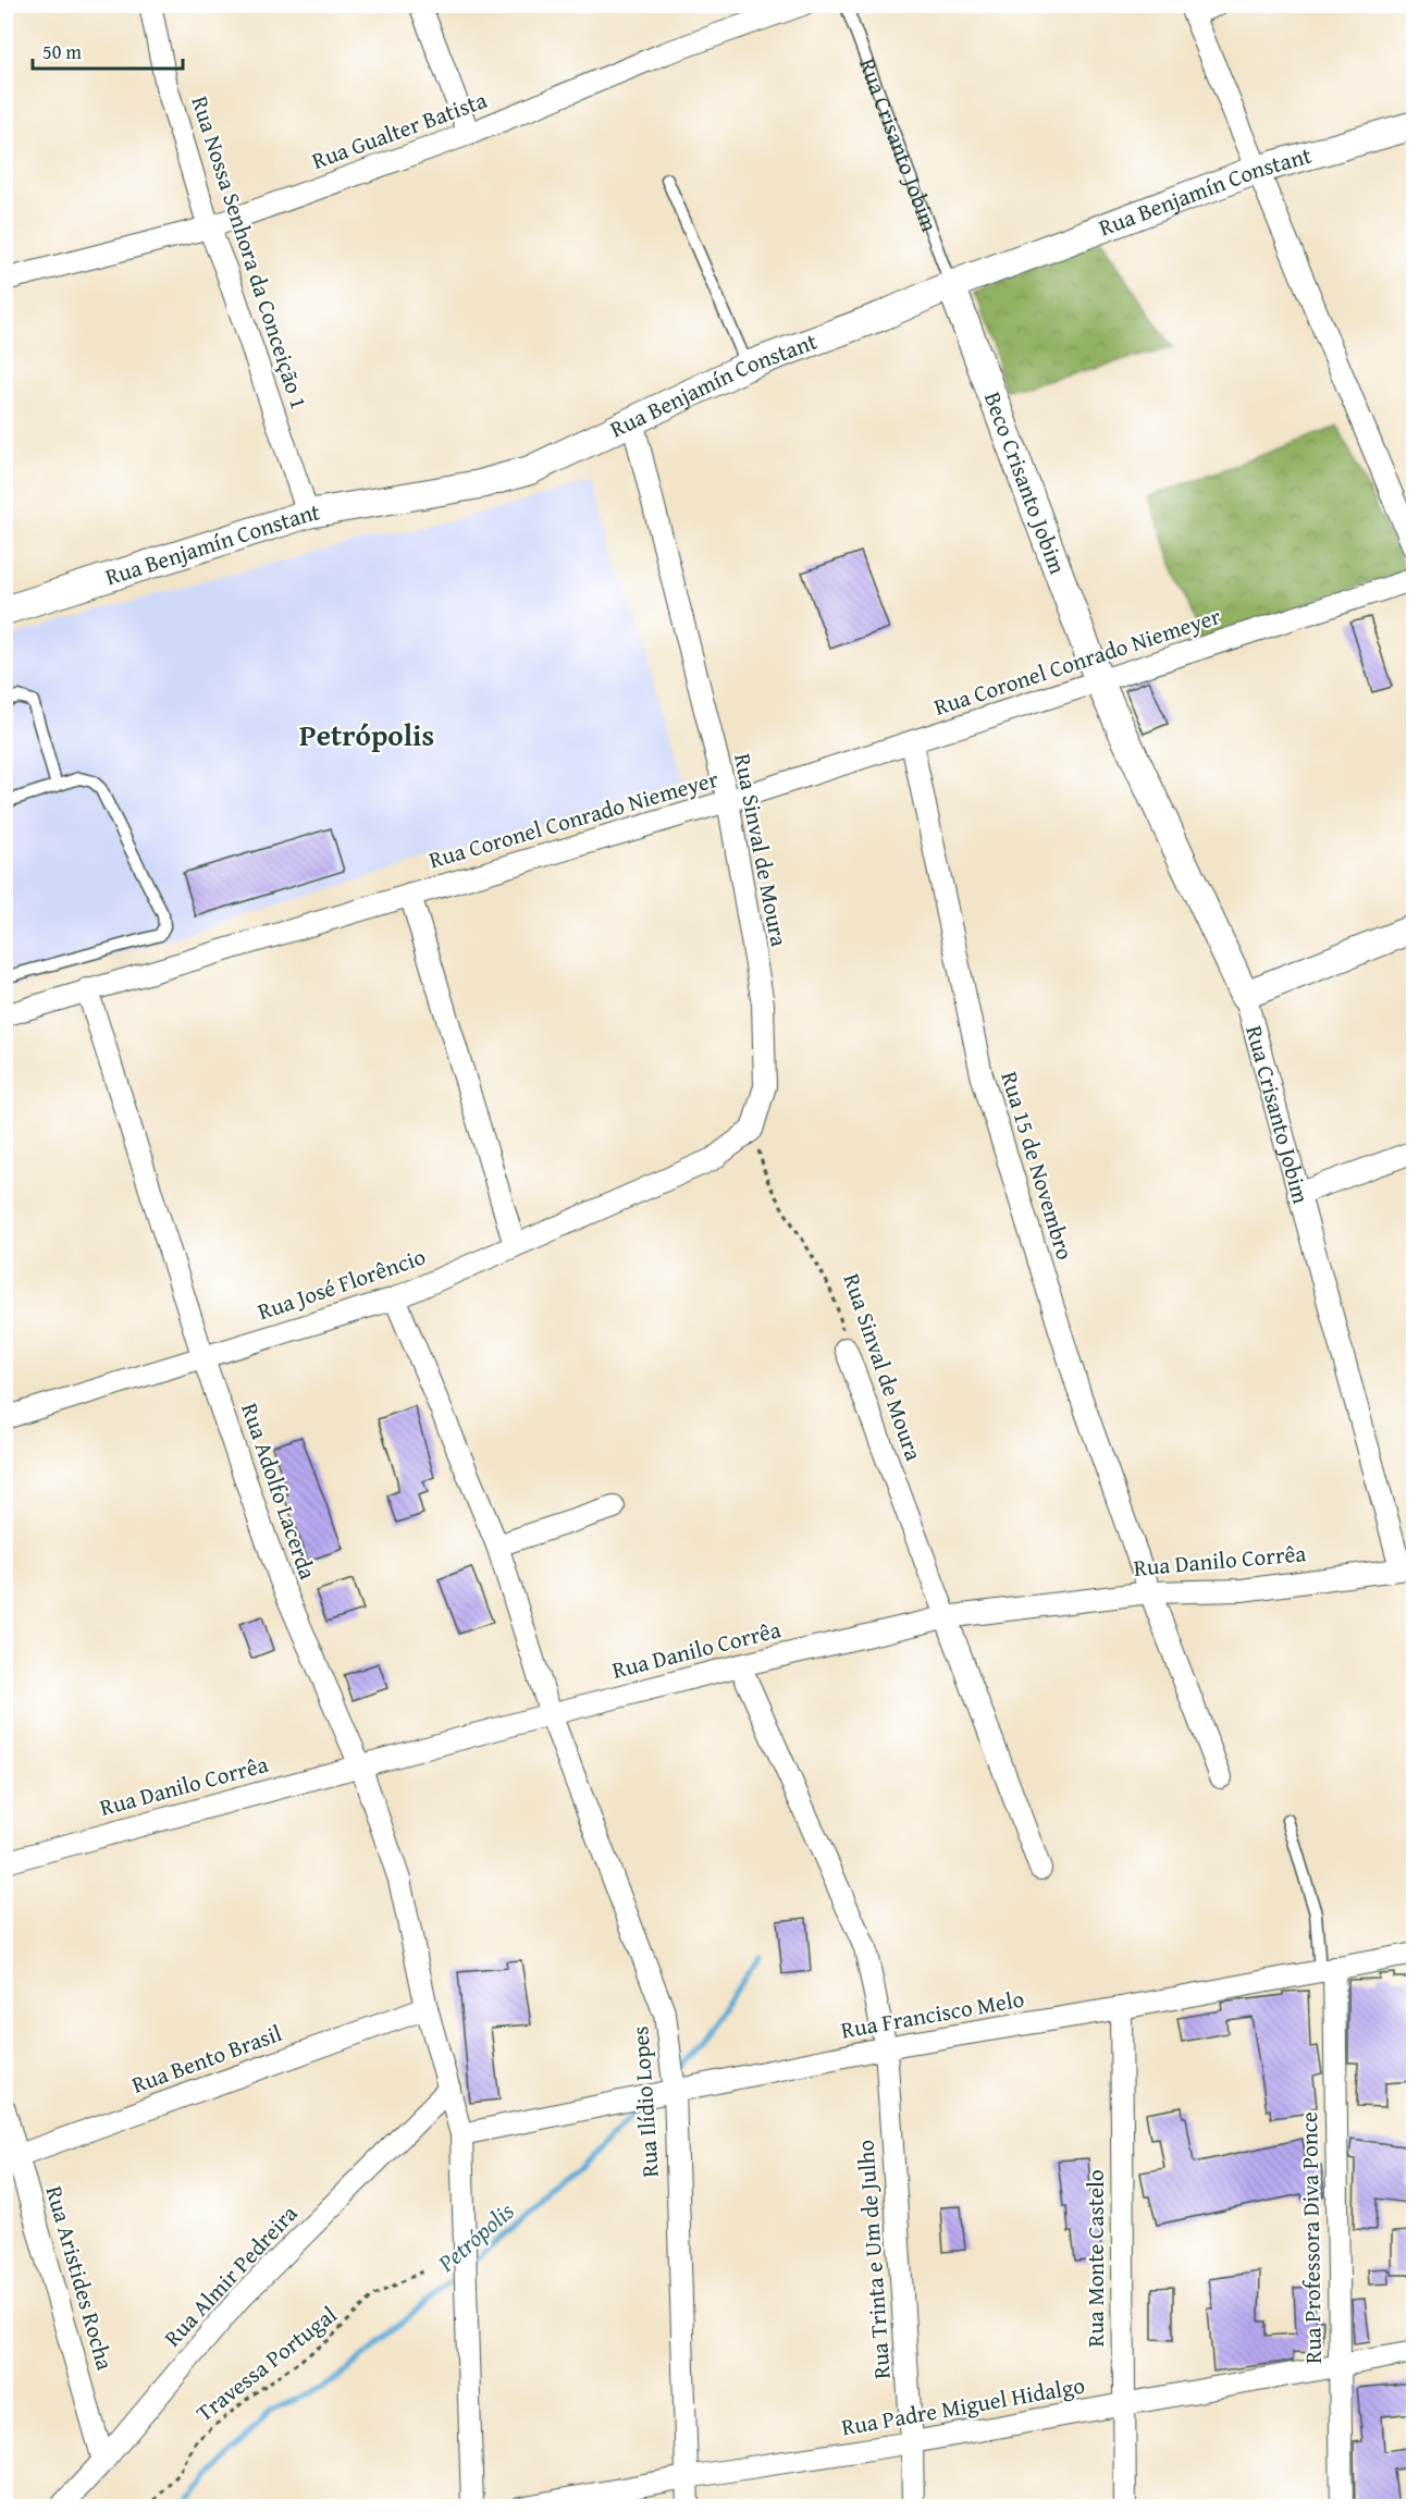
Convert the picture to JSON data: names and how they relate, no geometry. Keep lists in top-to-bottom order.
{
  "streets": {
    "street": [
      "Rua Gualter Batista",
      "Rua Crisanto Jobim",
      "Rua Benjamín Constant",
      "Rua Nossa Senhora da Conceição 1",
      "Beco Crisanto Jobim",
      "Rua Coronel Conrado Niemeyer",
      "Rua Sinval de Moura",
      "Rua 15 de Novembro",
      "Rua José Florêncio",
      "Rua Adolfo Lacerda",
      "Rua Danilo Corrêa",
      "Rua Francisco Melo",
      "Rua Bento Brasil",
      "Rua Ilídio Lopes",
      "Rua Professora Diva Ponce",
      "Rua Monte Castelo",
      "Rua Trinta e Um de Julho",
      "Rua Almir Pedreira",
      "Rua Aristides Rocha",
      "Rua Padre Miguel Hidalgo"
    ],
    "path": ["Travessa Portugal"]
  },
  "crossings": [
    ["Rua Gualter Batista", "Rua Nossa Senhora da Conceição 1"],
    ["Rua Crisanto Jobim", "Rua Benjamín Constant"],
    ["Rua Crisanto Jobim", "Beco Crisanto Jobim"],
    ["Rua Crisanto Jobim", "Rua Coronel Conrado Niemeyer"],
    ["Rua Crisanto Jobim", "Rua Danilo Corrêa"],
    ["Rua Benjamín Constant", "Rua Nossa Senhora da Conceição 1"],
    ["Rua Benjamín Constant", "Beco Crisanto Jobim"],
    ["Rua Benjamín Constant", "Rua Sinval de Moura"],
    ["Beco Crisanto Jobim", "Rua Coronel Conrado Niemeyer"],
    ["Rua Coronel Conrado Niemeyer", "Rua Sinval de Moura"],
    ["Rua Coronel Conrado Niemeyer", "Rua 15 de Novembro"],
    ["Rua Coronel Conrado Niemeyer", "Rua Adolfo Lacerda"],
    ["Rua Sinval de Moura", "Rua José Florêncio"],
    ["Rua Sinval de Moura", "Rua Danilo Corrêa"],
    ["Rua 15 de Novembro", "Rua Danilo Corrêa"],
    ["Rua José Florêncio", "Rua Adolfo Lacerda"],
    ["Rua José Florêncio", "Rua Ilídio Lopes"],
    ["Rua Adolfo Lacerda", "Rua Danilo Corrêa"],
    ["Rua Adolfo Lacerda", "Rua Francisco Melo"],
    ["Rua Adolfo Lacerda", "Rua Bento Brasil"],
    ["Rua Adolfo Lacerda", "Rua Almir Pedreira"],
    ["Rua Danilo Corrêa", "Rua Ilídio Lopes"],
    ["Rua Danilo Corrêa", "Rua Trinta e Um de Julho"],
    ["Rua Francisco Melo", "Rua Ilídio Lopes"],
    ["Rua Francisco Melo", "Rua Professora Diva Ponce"],
    ["Rua Francisco Melo", "Rua Monte Castelo"],
    ["Rua Francisco Melo", "Rua Trinta e Um de Julho"],
    ["Rua Bento Brasil", "Rua Aristides Rocha"],
    ["Rua Ilídio Lopes", "Rua Padre Miguel Hidalgo"],
    ["Rua Professora Diva Ponce", "Rua Padre Miguel Hidalgo"],
    ["Rua Monte Castelo", "Rua Padre Miguel Hidalgo"],
    ["Rua Trinta e Um de Julho", "Rua Padre Miguel Hidalgo"],
    ["Rua Almir Pedreira", "Rua Aristides Rocha"]
  ],
  "districts": ["Petrópolis"],
  "water": ["Petrópolis"],
  "scale_bar": "50 m"
}
